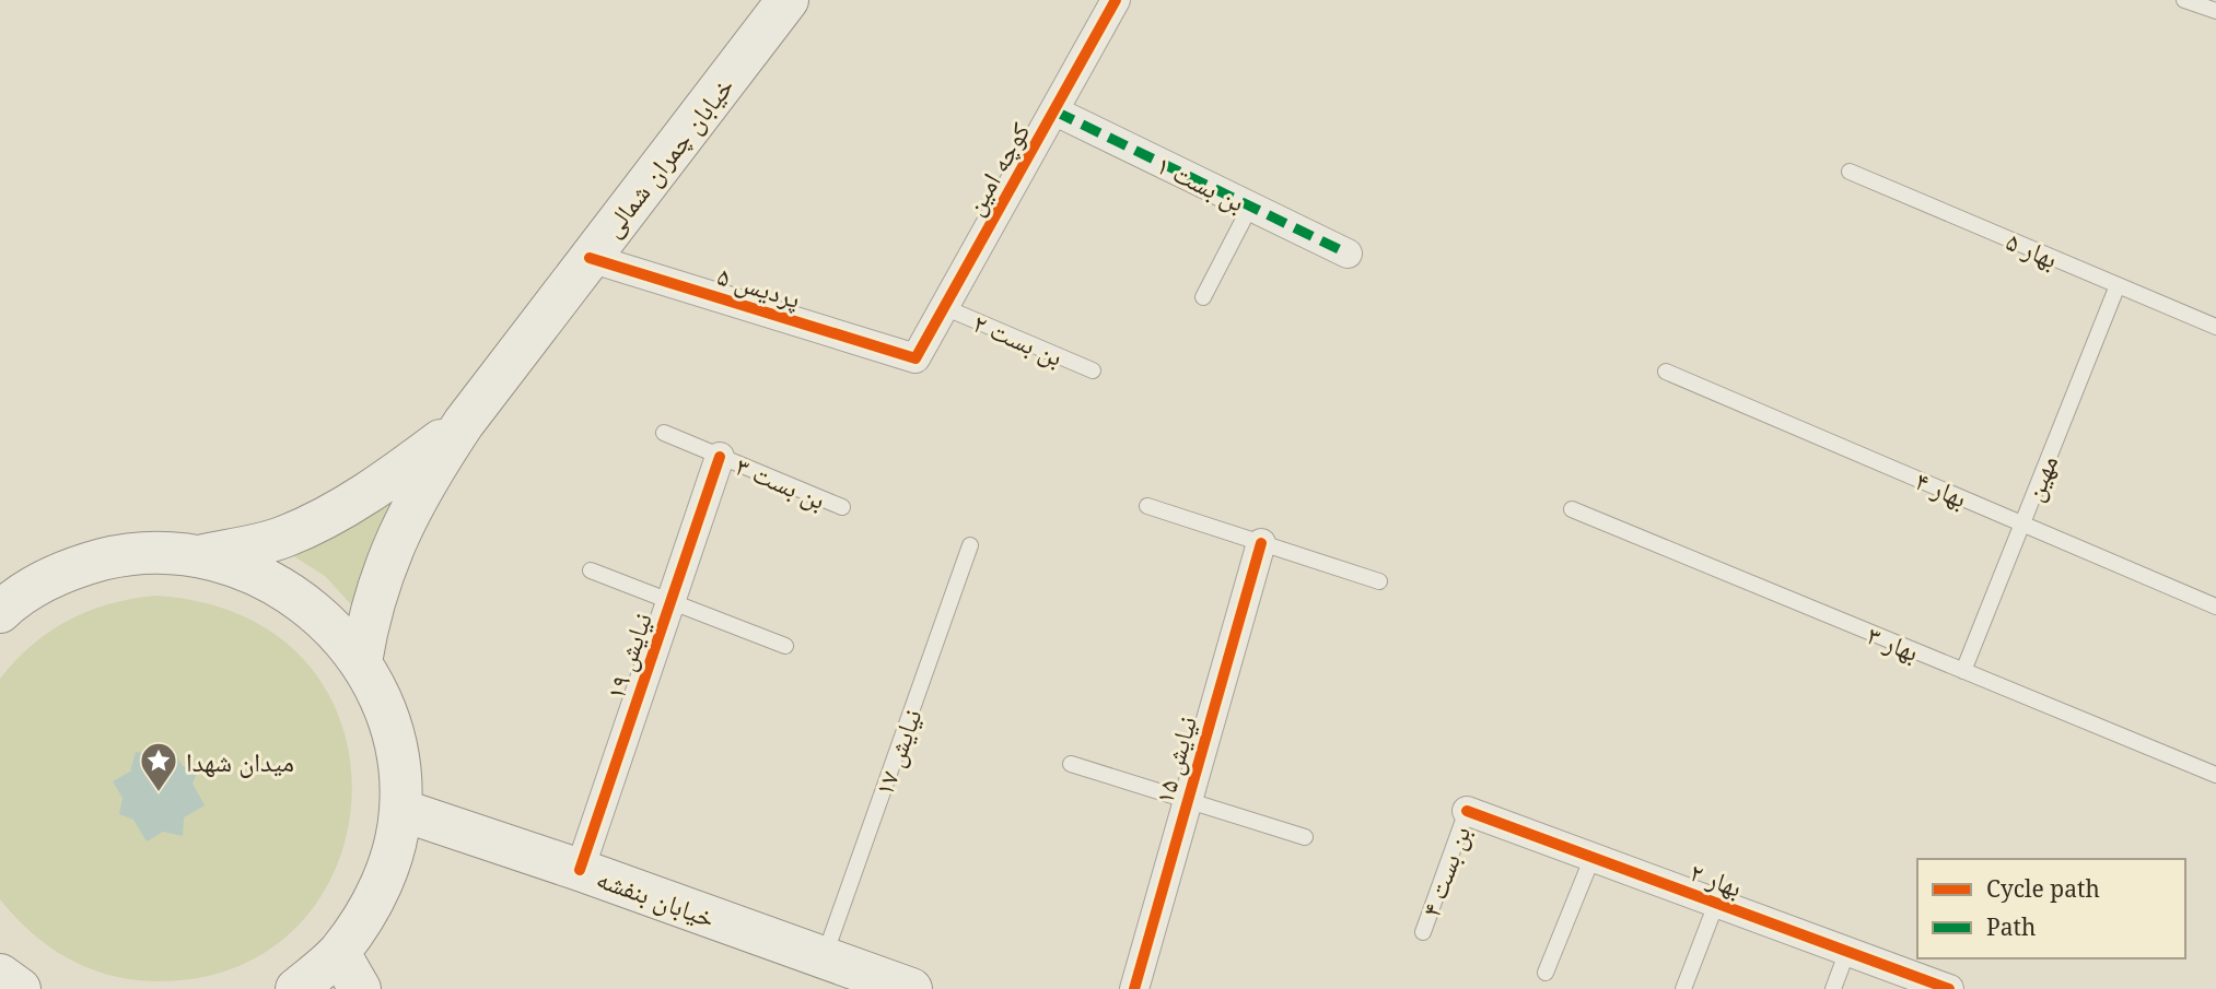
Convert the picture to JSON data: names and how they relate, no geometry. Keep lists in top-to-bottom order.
{
  "streets": {
    "main road": ["خیابان چمران شمالی", "خیابان بنفشه"],
    "street": [
      "کوچه امین",
      "بن بست ۱",
      "پردیس ۵",
      "نیایش ۱۹",
      "نیایش ۱۵",
      "بهار ۲"
    ],
    "lane": [
      "بهار ۵",
      "بن بست ۲",
      "مهین",
      "بن بست ۳",
      "بهار ۴",
      "بهار ۳",
      "نیایش ۱۷",
      "بن بست ۴"
    ]
  },
  "crossings": [
    ["خیابان چمران شمالی", "پردیس ۵"],
    ["کوچه امین", "بن بست ۱"],
    ["کوچه امین", "پردیس ۵"],
    ["کوچه امین", "بن بست ۲"],
    ["بهار ۵", "مهین"],
    ["مهین", "بهار ۴"],
    ["مهین", "بهار ۳"],
    ["بن بست ۳", "نیایش ۱۹"],
    ["نیایش ۱۹", "خیابان بنفشه"],
    ["نیایش ۱۷", "خیابان بنفشه"],
    ["بن بست ۴", "بهار ۲"]
  ],
  "places": {
    "place": ["میدان شهدا"]
  },
  "legend": ["Cycle path", "Path"]
}
